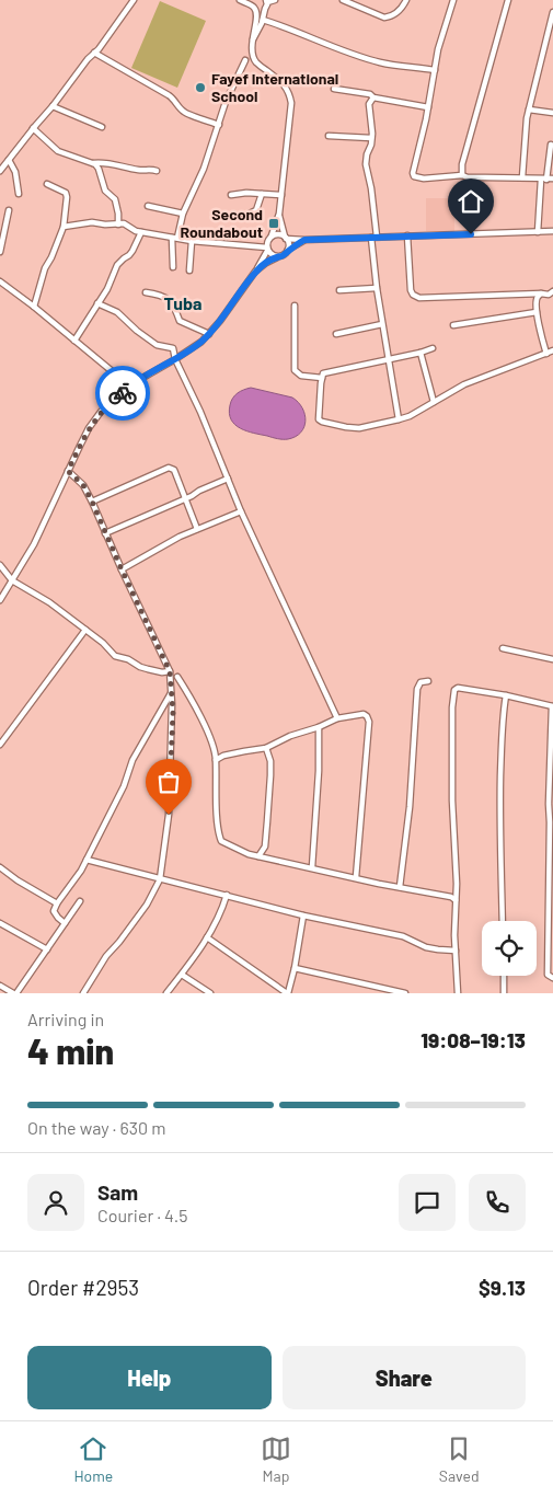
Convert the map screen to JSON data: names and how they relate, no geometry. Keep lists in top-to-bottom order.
{
  "districts": ["Tuba"],
  "places": {
    "other": ["Fayef International School"],
    "transit": ["Second Roundabout"]
  },
  "page": {
    "heading": ["4 min", "Arriving in", "19:08–19:13"],
    "panel": [
      "Sam",
      "Courier · 4.5",
      "Order #2953",
      "$9.13"
    ],
    "bar": "On the way · 630 m",
    "buttons": ["Help", "Share"],
    "tabs": ["Home", "Map", "Saved"]
  }
}
